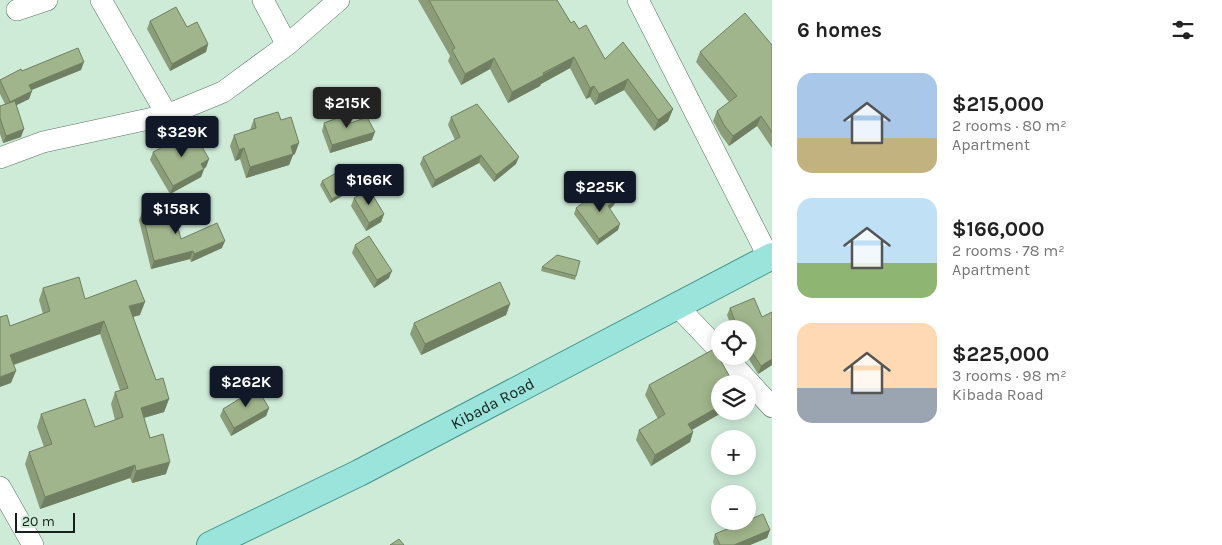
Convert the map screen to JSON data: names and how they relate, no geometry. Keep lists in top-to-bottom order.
{
  "streets": {
    "main road": ["Kibada Road"]
  },
  "scale_bar": "20 m",
  "page": {
    "heading": "6 homes",
    "list": [
      {
        "name": "$215,000",
        "note": "2 rooms · 80 m² · Apartment"
      },
      {
        "name": "$166,000",
        "note": "2 rooms · 78 m² · Apartment"
      },
      {
        "name": "$225,000",
        "note": "3 rooms · 98 m² · Kibada Road"
      }
    ],
    "price": [
      "$215K",
      "$329K",
      "$166K",
      "$225K",
      "$158K",
      "$262K"
    ],
    "map_buttons": ["+", "−"],
    "scale": "20 m"
  }
}
